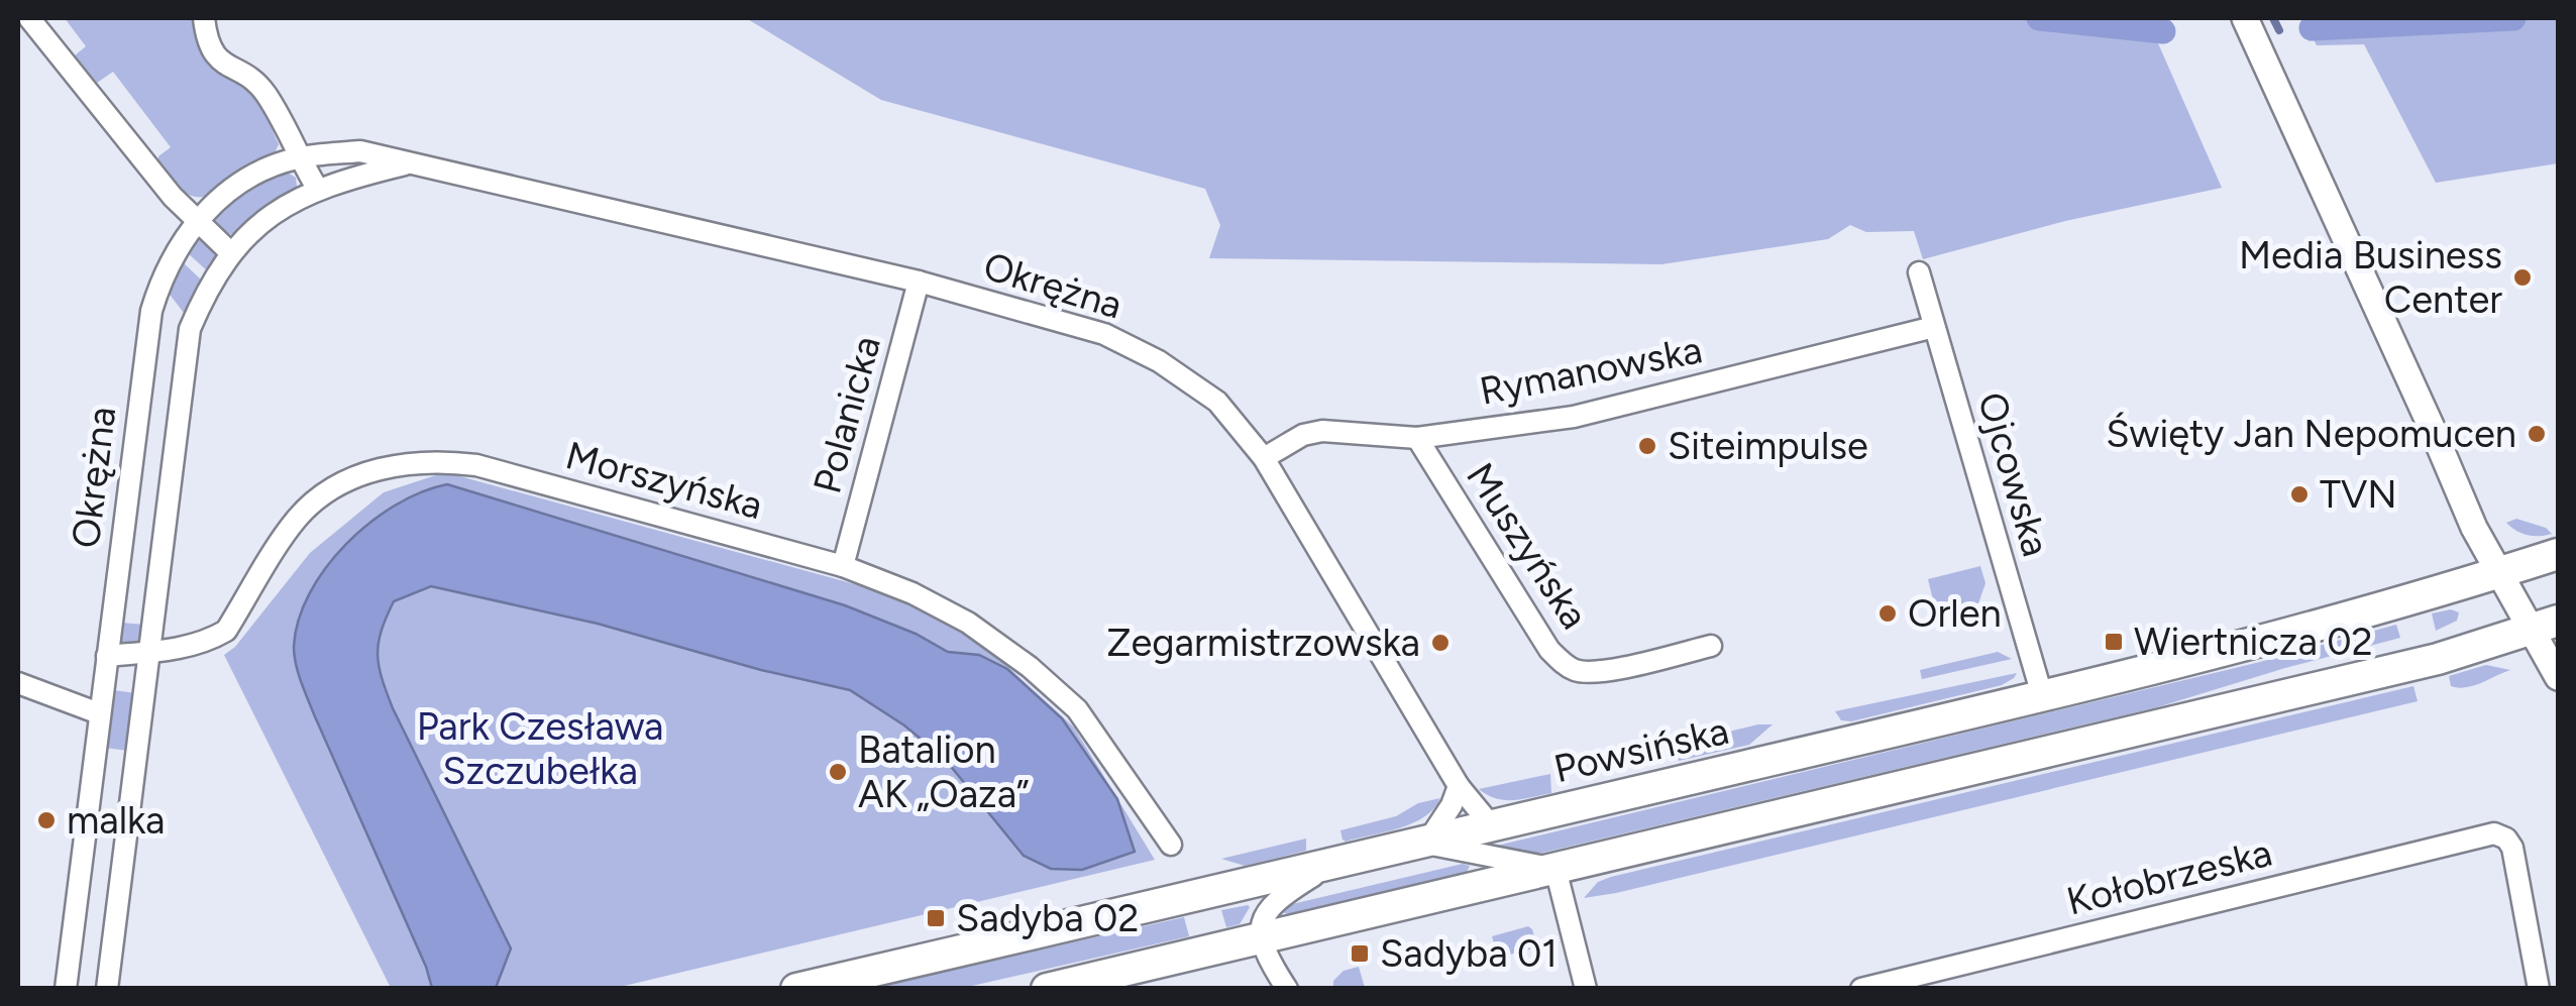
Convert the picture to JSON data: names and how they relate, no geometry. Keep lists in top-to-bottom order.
{
  "streets": {
    "main road": ["Powsińska"],
    "street": [
      "Okrężna",
      "Rymanowska",
      "Polanicka",
      "Ojcowska",
      "Morszyńska",
      "Muszyńska",
      "Kołobrzeska"
    ]
  },
  "crossings": [
    ["Okrężna", "Rymanowska"],
    ["Okrężna", "Polanicka"],
    ["Okrężna", "Morszyńska"],
    ["Okrężna", "Powsińska"],
    ["Rymanowska", "Ojcowska"],
    ["Rymanowska", "Muszyńska"],
    ["Polanicka", "Morszyńska"],
    ["Ojcowska", "Powsińska"]
  ],
  "parks": ["Park Czesława Szczubełka"],
  "places": {
    "other": [
      "Media Business Center",
      "Święty Jan Nepomucen",
      "Siteimpulse",
      "TVN",
      "Orlen",
      "Zegarmistrzowska",
      "Batalion AK „Oaza”",
      "malka"
    ],
    "transit": ["Wiertnicza 02", "Sadyba 02", "Sadyba 01"]
  }
}
